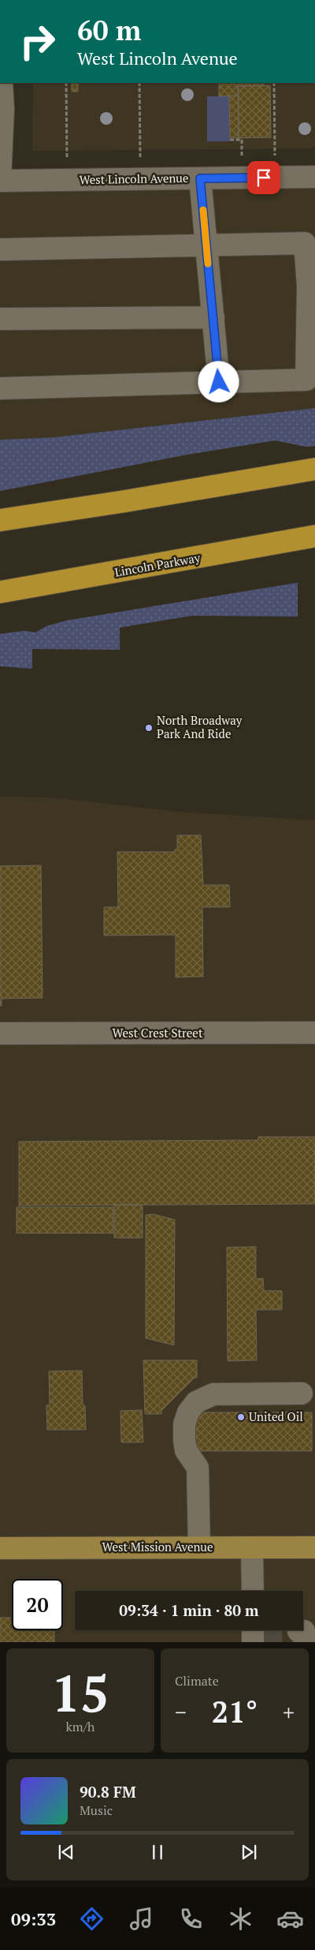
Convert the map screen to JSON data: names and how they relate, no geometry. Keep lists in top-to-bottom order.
{
  "streets": {
    "highway": ["Lincoln Parkway"],
    "main road": ["West Mission Avenue"],
    "street": ["West Lincoln Avenue", "West Crest Street"]
  },
  "places": ["North Broadway Park And Ride", "United Oil"],
  "page": {
    "turn": ["60 m", "West Lincoln Avenue"],
    "limit": "20",
    "trip": "09:34 · 1 min · 80 m",
    "tile": [
      ["15", "km/h"],
      "Climate"
    ],
    "heat": ["−", "21°", "+"],
    "song": ["90.8 FM", "Music"],
    "tabs": "09:33"
  }
}
